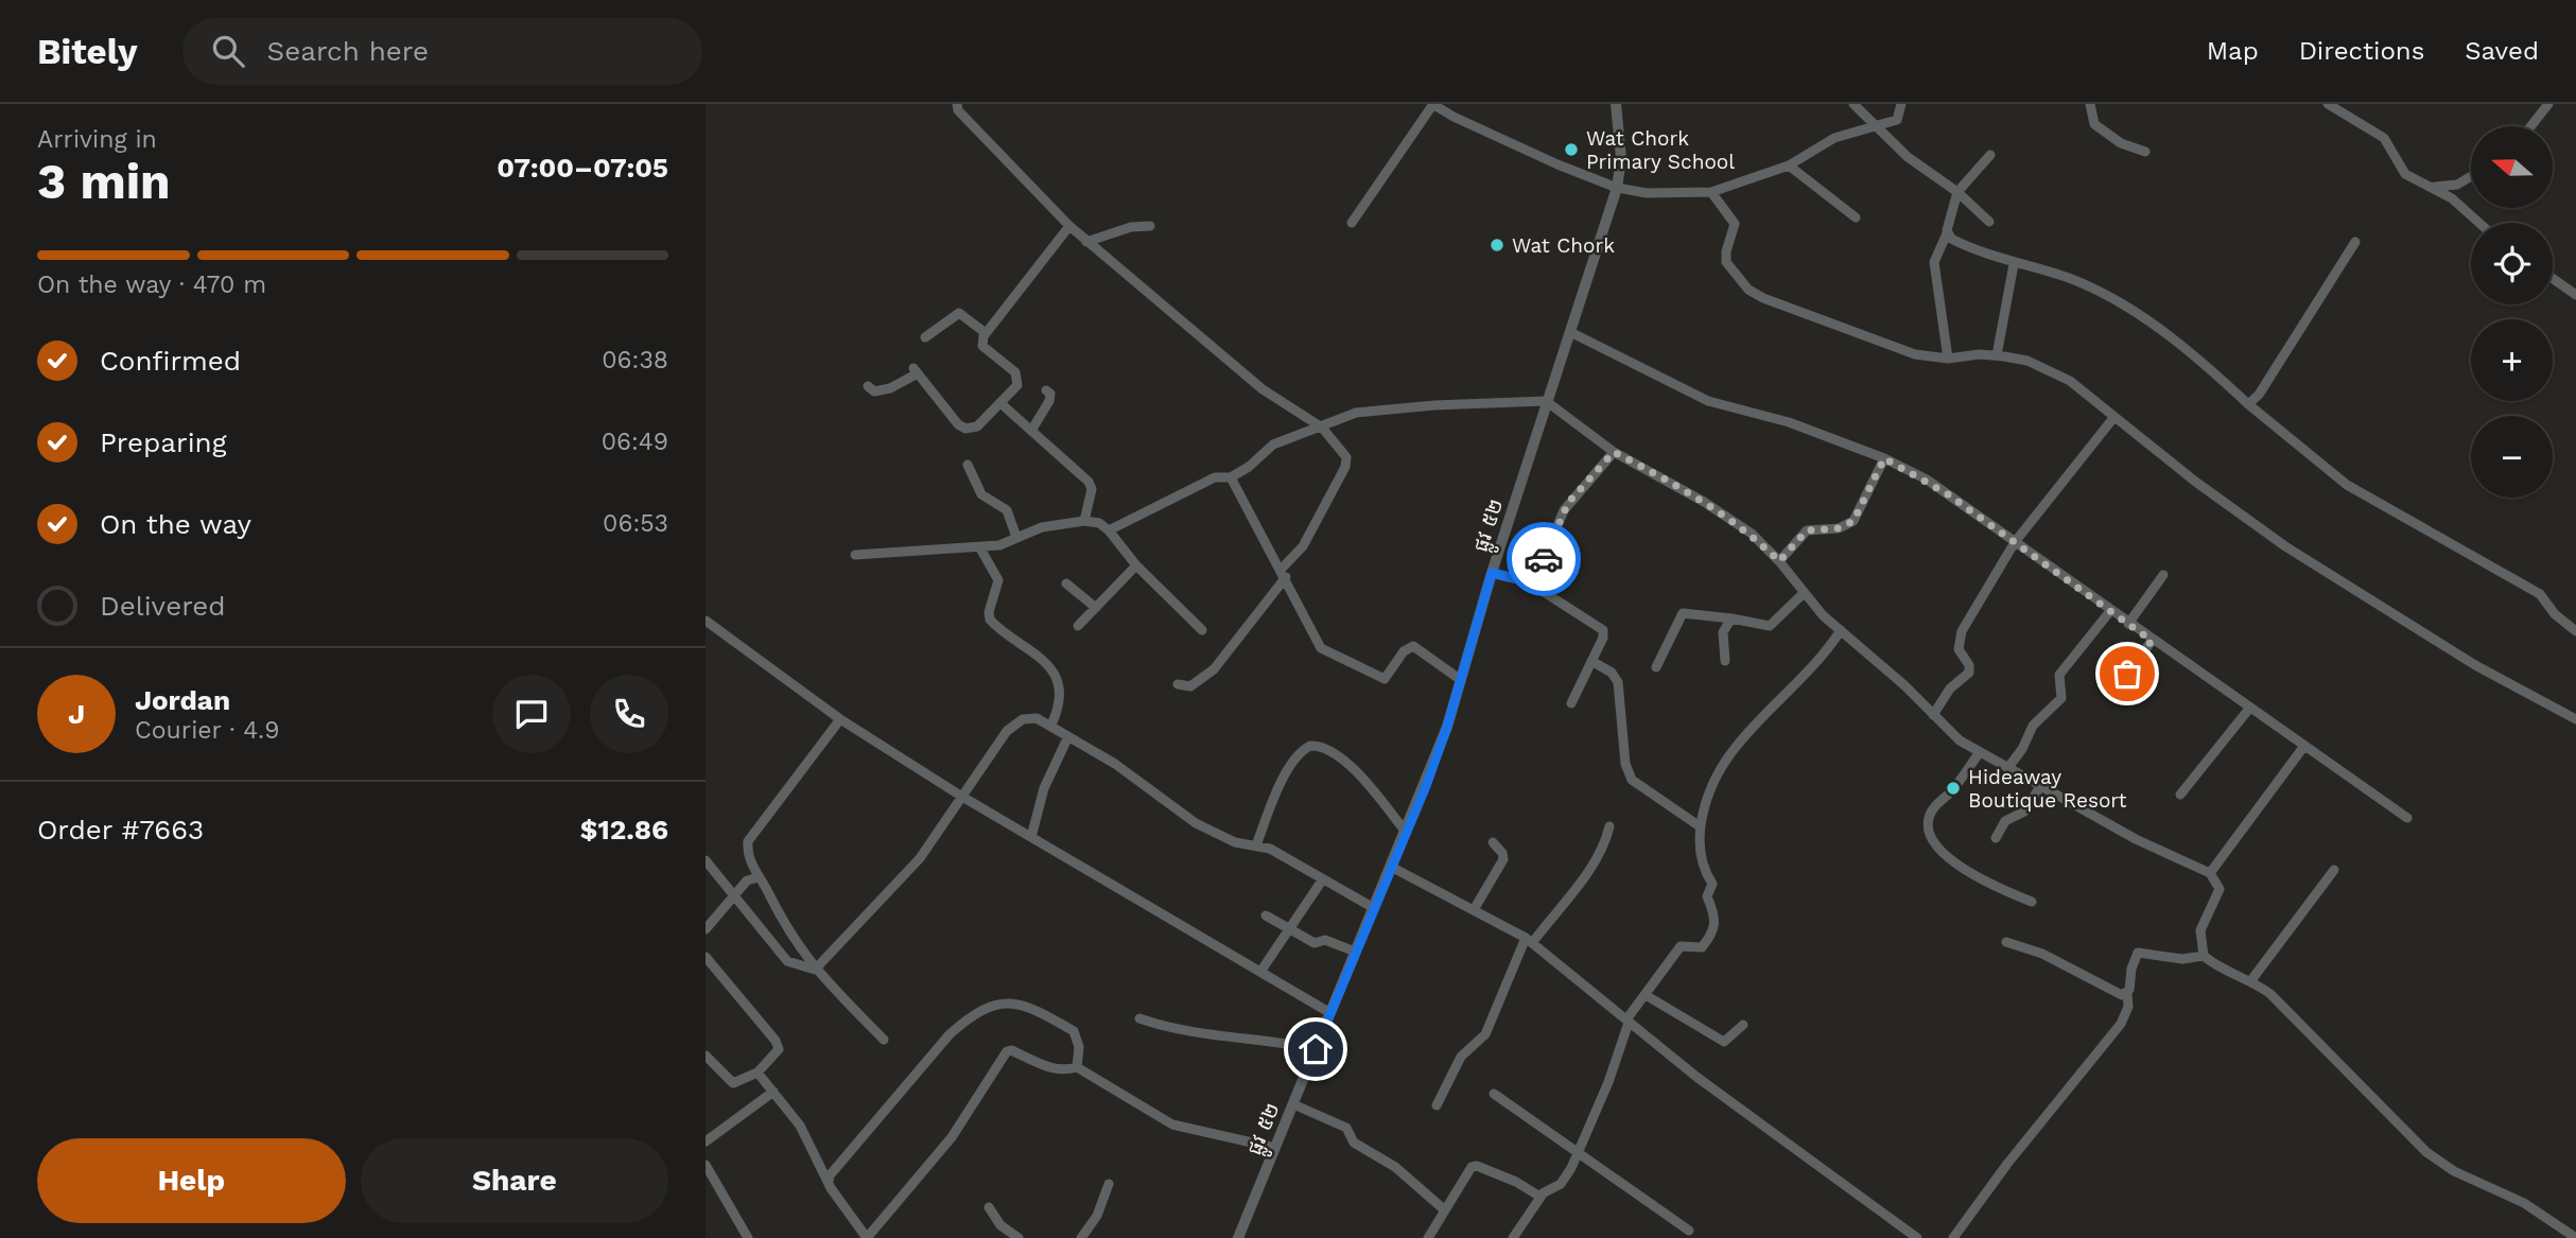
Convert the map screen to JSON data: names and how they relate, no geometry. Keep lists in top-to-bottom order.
{
  "streets": {
    "street": ["ផ្លូវ ៥២"]
  },
  "places": ["Wat Chork Primary School", "Wat Chork", "Hideaway Boutique Resort"],
  "north": "left",
  "page": {
    "header": "Bitely",
    "search": "Search here",
    "nav": ["Map", "Directions", "Saved"],
    "heading": ["3 min", "Arriving in", "07:00–07:05"],
    "panel": [
      "Jordan",
      "Courier · 4.9",
      "Order #7663",
      "$12.86"
    ],
    "map_buttons": ["+", "−"],
    "bar": "On the way · 470 m",
    "list": [
      ["Confirmed", "06:38"],
      ["Preparing", "06:49"],
      ["On the way", "06:53"],
      "Delivered"
    ],
    "round": "J",
    "buttons": ["Help", "Share"]
  }
}
